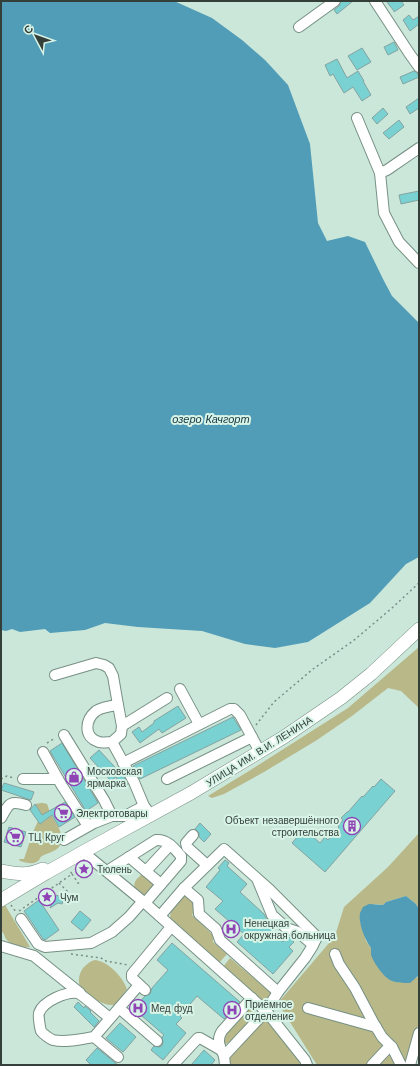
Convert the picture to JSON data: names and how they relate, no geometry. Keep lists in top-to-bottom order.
{
  "streets": {
    "main road": ["УЛИЦА ИМ. В.И. ЛЕНИНА"]
  },
  "water": ["озеро Качгорт"],
  "places": {
    "shop": ["Московская ярмарка"],
    "supermarket": ["Электротовары", "ТЦ Круг"],
    "building": ["Объект незавершённого строительства"],
    "place": ["Тюлень", "Чум"],
    "hospital": ["Ненецкая окружная больница", "Мед фуд", "Приёмное отделение"]
  },
  "north": "top left"
}
